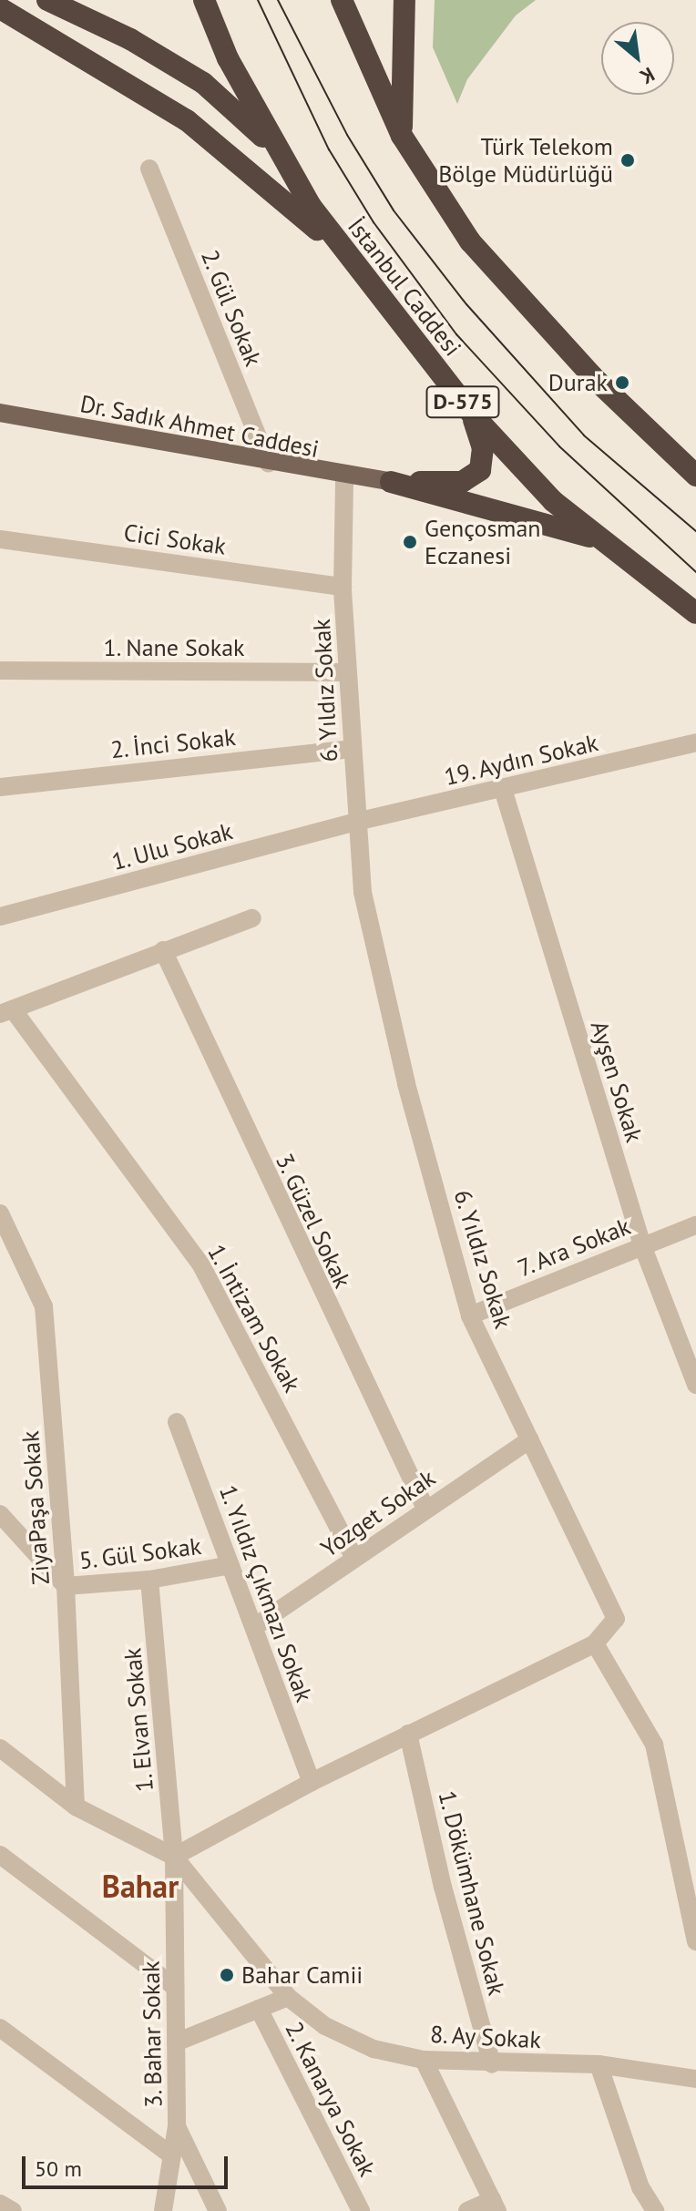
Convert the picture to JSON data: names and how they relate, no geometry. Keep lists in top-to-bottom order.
{
  "streets": {
    "highway": ["İstanbul Caddesi", "D-575"],
    "main road": ["Dr. Sadık Ahmet Caddesi"],
    "street": [
      "2. Gül Sokak",
      "Cici Sokak",
      "1. Nane Sokak",
      "6. Yıldız Sokak",
      "2. İnci Sokak",
      "19. Aydın Sokak",
      "1. Ulu Sokak",
      "Ayşen Sokak",
      "3. Güzel Sokak",
      "7. Ara Sokak",
      "1. İntizam Sokak",
      "ZiyaPaşa Sokak",
      "Yozget Sokak",
      "5. Gül Sokak",
      "1. Yıldız Çıkmazı Sokak",
      "1. Elvan Sokak",
      "1. Dökümhane Sokak",
      "3. Bahar Sokak",
      "8. Ay Sokak",
      "2. Kanarya Sokak"
    ]
  },
  "crossings": [
    ["2. Gül Sokak", "Dr. Sadık Ahmet Caddesi"],
    ["Dr. Sadık Ahmet Caddesi", "6. Yıldız Sokak"],
    ["Cici Sokak", "6. Yıldız Sokak"],
    ["1. Nane Sokak", "6. Yıldız Sokak"],
    ["6. Yıldız Sokak", "2. İnci Sokak"],
    ["6. Yıldız Sokak", "19. Aydın Sokak"],
    ["6. Yıldız Sokak", "1. Ulu Sokak"],
    ["6. Yıldız Sokak", "7. Ara Sokak"],
    ["6. Yıldız Sokak", "Yozget Sokak"],
    ["19. Aydın Sokak", "1. Ulu Sokak"],
    ["19. Aydın Sokak", "Ayşen Sokak"],
    ["Ayşen Sokak", "7. Ara Sokak"],
    ["3. Güzel Sokak", "Yozget Sokak"],
    ["1. İntizam Sokak", "Yozget Sokak"],
    ["ZiyaPaşa Sokak", "5. Gül Sokak"],
    ["Yozget Sokak", "1. Yıldız Çıkmazı Sokak"],
    ["5. Gül Sokak", "1. Yıldız Çıkmazı Sokak"],
    ["5. Gül Sokak", "1. Elvan Sokak"],
    ["1. Elvan Sokak", "3. Bahar Sokak"],
    ["1. Elvan Sokak", "8. Ay Sokak"],
    ["1. Dökümhane Sokak", "8. Ay Sokak"],
    ["3. Bahar Sokak", "8. Ay Sokak"]
  ],
  "districts": ["Bahar"],
  "places": [
    "Türk Telekom Bölge Müdürlüğü",
    "Durak",
    "Gençosman Eczanesi",
    "Bahar Camii"
  ],
  "scale_bar": "50 m",
  "north": "bottom right"
}
